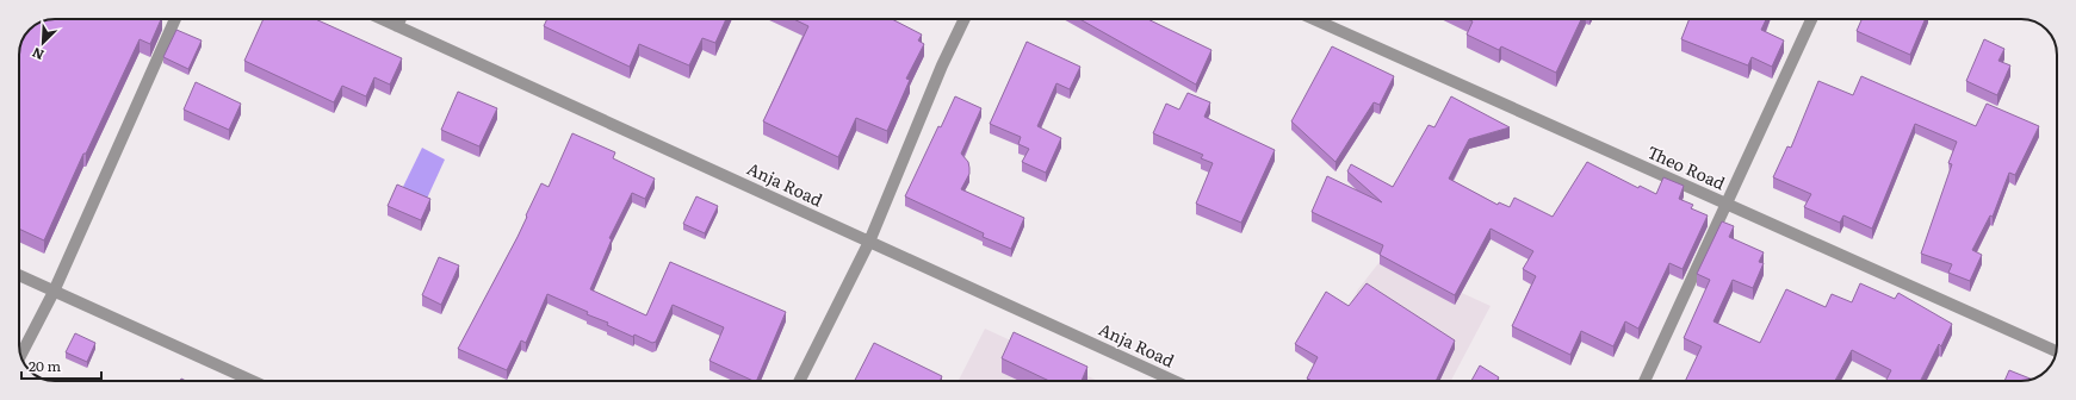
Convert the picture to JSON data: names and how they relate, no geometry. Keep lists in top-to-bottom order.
{
  "streets": {
    "street": ["Theo Road", "Anja Road"]
  },
  "scale_bar": "20 m",
  "north": "bottom left"
}
